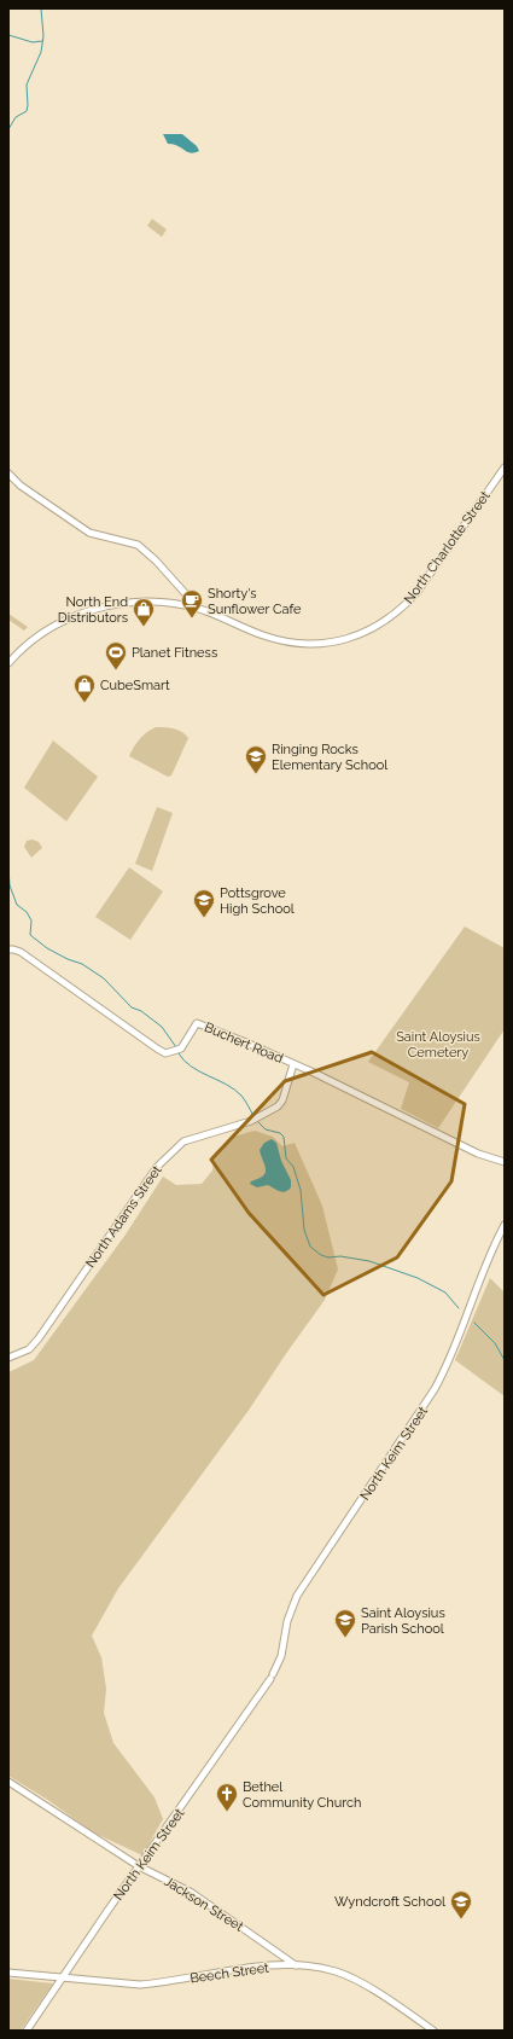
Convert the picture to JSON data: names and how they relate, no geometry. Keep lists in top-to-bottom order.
{
  "streets": {
    "street": [
      "North Charlotte Street",
      "Buchert Road",
      "North Adams Street",
      "North Keim Street",
      "Jackson Street",
      "Beech Street"
    ]
  },
  "crossings": [
    ["Buchert Road", "North Adams Street"],
    ["North Keim Street", "Jackson Street"],
    ["North Keim Street", "Beech Street"],
    ["Jackson Street", "Beech Street"]
  ],
  "parks": ["Saint Aloysius Cemetery"],
  "places": {
    "cafe": ["Shorty's Sunflower Cafe"],
    "shop": ["North End Distributors", "CubeSmart"],
    "sports": ["Planet Fitness"],
    "school or university": [
      "Ringing Rocks Elementary School",
      "Pottsgrove High School",
      "Saint Aloysius Parish School",
      "Wyndcroft School"
    ],
    "church": ["Bethel Community Church"]
  }
}
